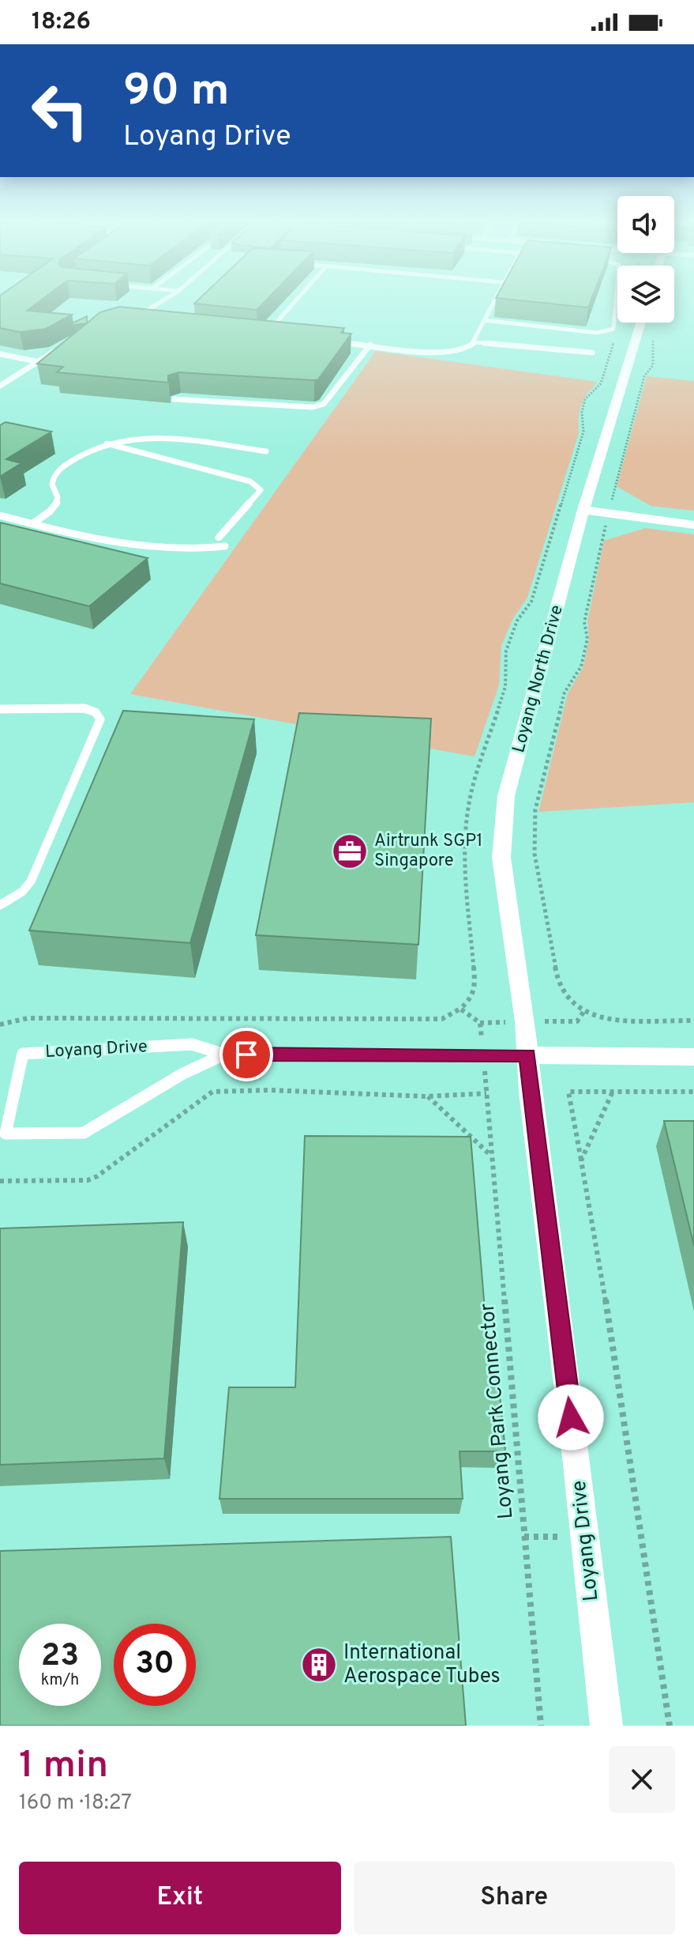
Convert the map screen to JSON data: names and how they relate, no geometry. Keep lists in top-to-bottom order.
{
  "streets": {
    "street": ["Loyang North Drive", "Loyang Drive"],
    "path": ["Loyang Park Connector"]
  },
  "crossings": [
    ["Loyang North Drive", "Loyang Drive"]
  ],
  "places": {
    "office": ["Airtrunk SGP1 Singapore"],
    "building": ["International Aerospace Tubes"]
  },
  "page": {
    "status": "18:26",
    "turn": ["90 m", "Loyang Drive"],
    "speed": "23 km/h",
    "limit": "30",
    "heading": ["1 min", "160 m · 18:27"],
    "buttons": ["Exit", "Share"]
  }
}
